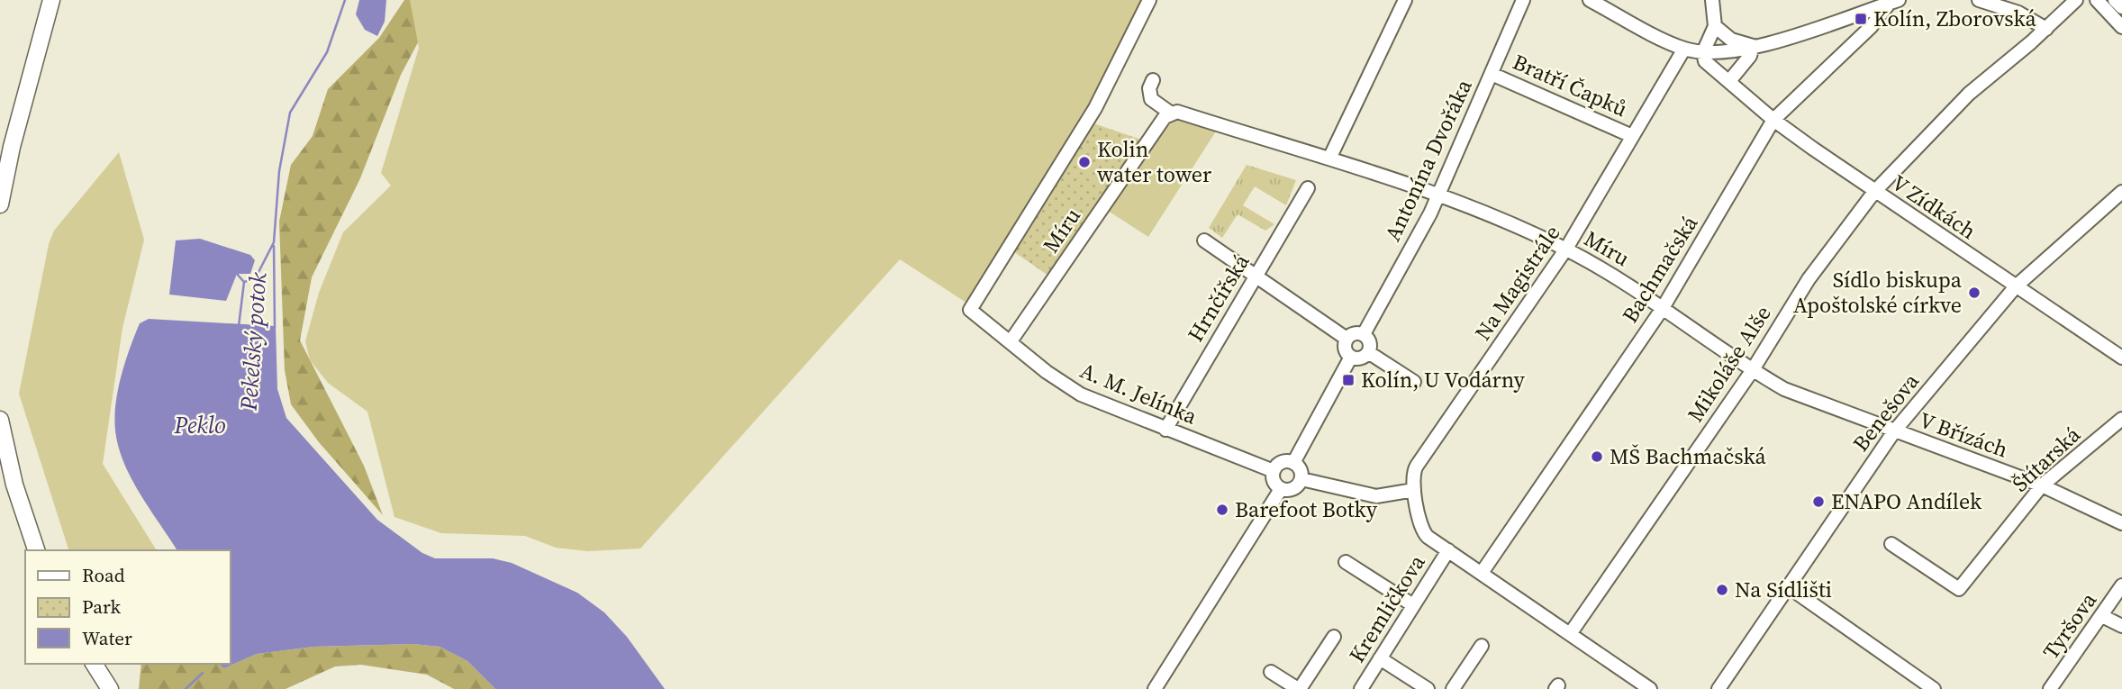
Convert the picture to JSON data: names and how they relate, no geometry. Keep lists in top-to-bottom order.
{
  "streets": {
    "street": [
      "Bratří Čapků",
      "Antonína Dvořáka",
      "V Zídkách",
      "Míru",
      "Bachmačská",
      "Na Magistrále",
      "Hrnčířská",
      "Mikoláše Alše",
      "A. M. Jelínka",
      "Benešova",
      "V Břízách",
      "Štítarská",
      "Kremličkova",
      "Tyršova"
    ]
  },
  "crossings": [
    ["Bratří Čapků", "Antonína Dvořáka"],
    ["Bratří Čapků", "Na Magistrále"],
    ["Antonína Dvořáka", "Míru"],
    ["V Zídkách", "Bachmačská"],
    ["V Zídkách", "Mikoláše Alše"],
    ["V Zídkách", "Benešova"],
    ["Míru", "Bachmačská"],
    ["Míru", "Na Magistrále"],
    ["Míru", "Mikoláše Alše"],
    ["Míru", "A. M. Jelínka"],
    ["Míru", "Benešova"],
    ["Míru", "V Břízách"],
    ["Bachmačská", "Na Magistrále"],
    ["Na Magistrále", "Mikoláše Alše"],
    ["Na Magistrále", "Kremličkova"],
    ["Hrnčířská", "A. M. Jelínka"],
    ["Benešova", "V Břízách"],
    ["V Břízách", "Štítarská"]
  ],
  "water": ["Pekelský potok", "Peklo"],
  "places": {
    "transit": ["Kolín, Zborovská", "Kolín, U Vodárny"],
    "other": [
      "Kolin water tower",
      "Sídlo biskupa Apoštolské církve",
      "MŠ Bachmačská",
      "ENAPO Andílek",
      "Barefoot Botky",
      "Na Sídlišti"
    ]
  },
  "legend": ["Road", "Park", "Water"]
}
